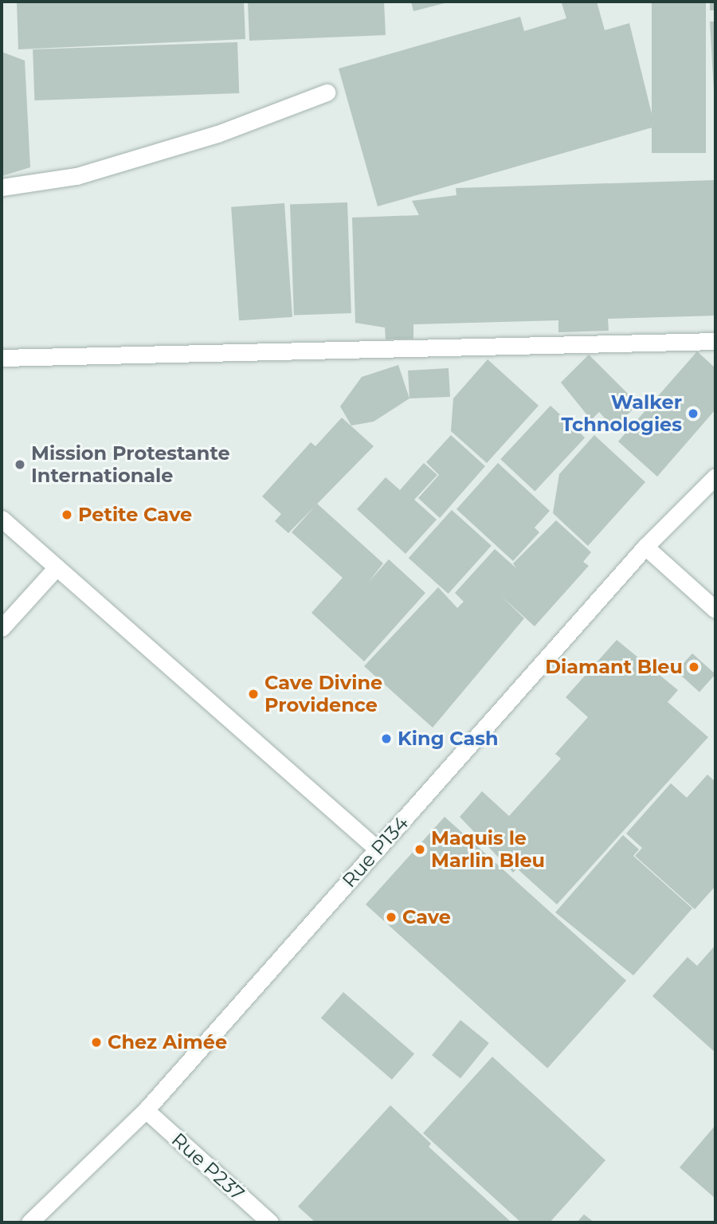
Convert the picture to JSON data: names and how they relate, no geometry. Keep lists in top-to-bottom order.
{
  "streets": {
    "street": ["Rue P134", "Rue P237"]
  },
  "crossings": [
    ["Rue P134", "Rue P237"]
  ],
  "places": [
    "Walker Tchnologies",
    "Mission Protestante Internationale",
    "Petite Cave",
    "Diamant Bleu",
    "Cave Divine Providence",
    "King Cash",
    "Maquis le Marlin Bleu",
    "Cave",
    "Chez Aimée"
  ]
}
